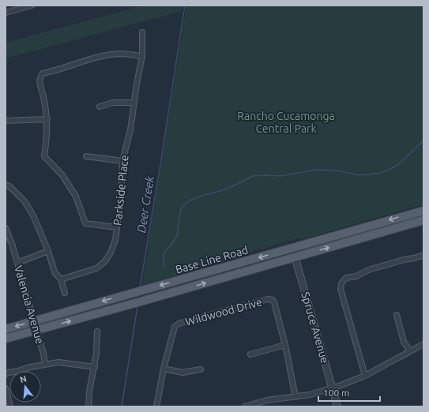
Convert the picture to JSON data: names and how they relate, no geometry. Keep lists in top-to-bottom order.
{
  "streets": {
    "main road": ["Base Line Road"],
    "street": [
      "Parkside Place",
      "Valencia Avenue",
      "Wildwood Drive",
      "Spruce Avenue"
    ]
  },
  "crossings": [
    ["Base Line Road", "Valencia Avenue"],
    ["Base Line Road", "Spruce Avenue"]
  ],
  "water": ["Deer Creek"],
  "parks": ["Rancho Cucamonga Central Park"],
  "scale_bar": "100 m",
  "north": "top"
}
